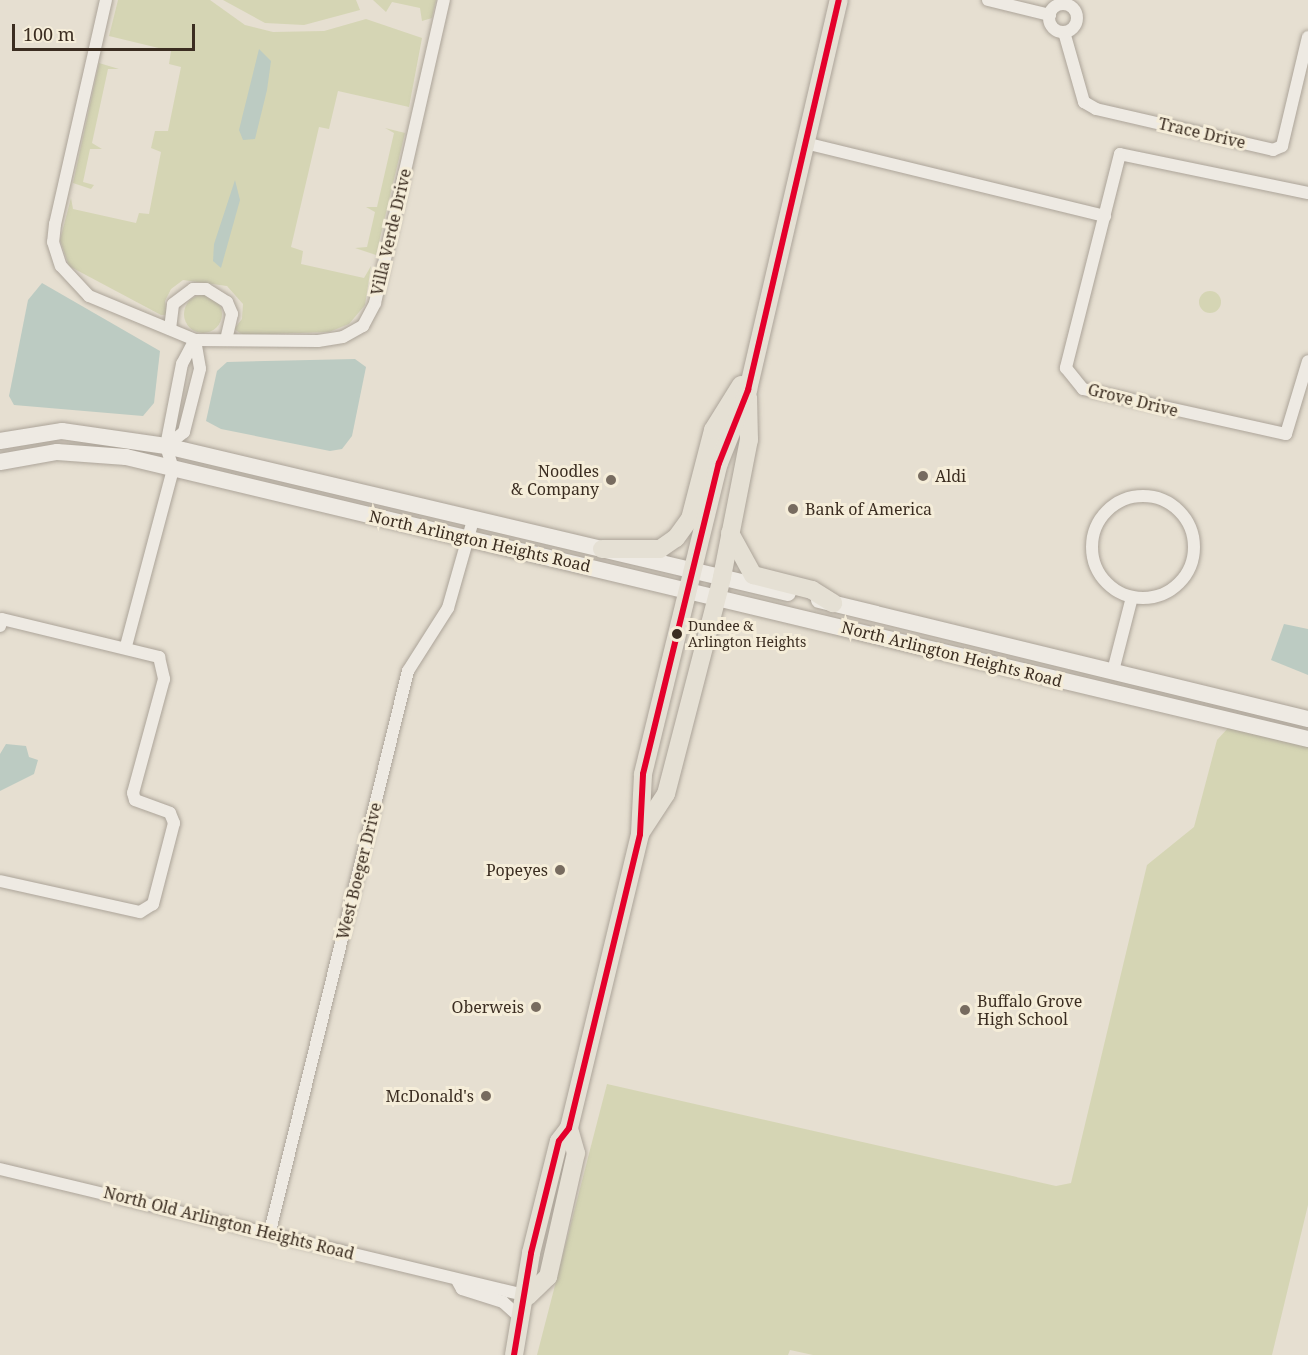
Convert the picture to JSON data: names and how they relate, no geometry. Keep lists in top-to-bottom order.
{
  "streets": {
    "main road": ["North Arlington Heights Road"],
    "street": [
      "Trace Drive",
      "Villa Verde Drive",
      "Grove Drive",
      "West Boeger Drive",
      "North Old Arlington Heights Road"
    ]
  },
  "crossings": [
    ["North Arlington Heights Road", "West Boeger Drive"],
    ["West Boeger Drive", "North Old Arlington Heights Road"]
  ],
  "places": [
    "Aldi",
    "Noodles & Company",
    "Bank of America",
    "Dundee & Arlington Heights",
    "Popeyes",
    "Oberweis",
    "Buffalo Grove High School",
    "McDonald's"
  ],
  "scale_bar": "100 m"
}
